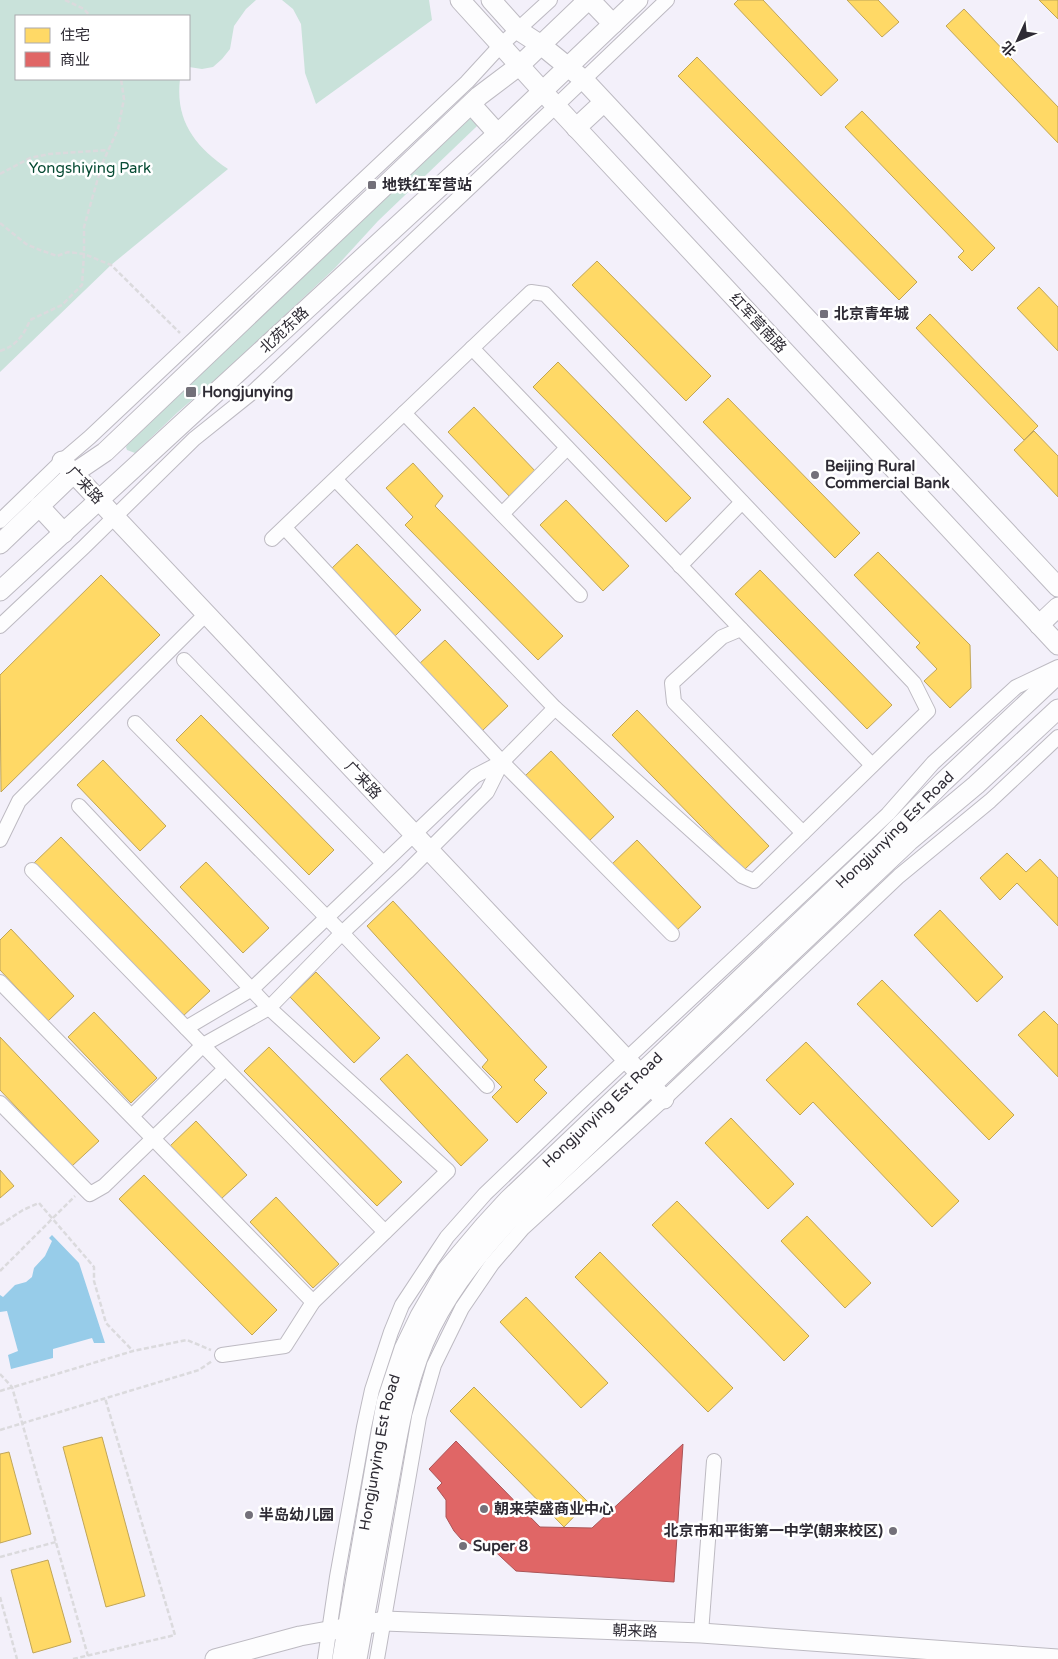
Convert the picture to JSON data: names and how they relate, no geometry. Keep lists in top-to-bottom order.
{
  "streets": {
    "main road": [
      "红军营南路",
      "北苑东路",
      "广来路",
      "Hongjunying Est Road",
      "朝来路"
    ]
  },
  "crossings": [
    ["红军营南路", "北苑东路"],
    ["北苑东路", "广来路"],
    ["广来路", "Hongjunying Est Road"],
    ["Hongjunying Est Road", "朝来路"]
  ],
  "parks": ["Yongshiying Park"],
  "places": {
    "transit": ["地铁红军营站", "北京青年城", "Hongjunying"],
    "other": [
      "Beijing Rural Commercial Bank",
      "朝来荣盛商业中心",
      "半岛幼儿园",
      "北京市和平街第一中学(朝来校区)",
      "Super 8"
    ]
  },
  "legend": ["住宅", "商业"],
  "north": "bottom left"
}
